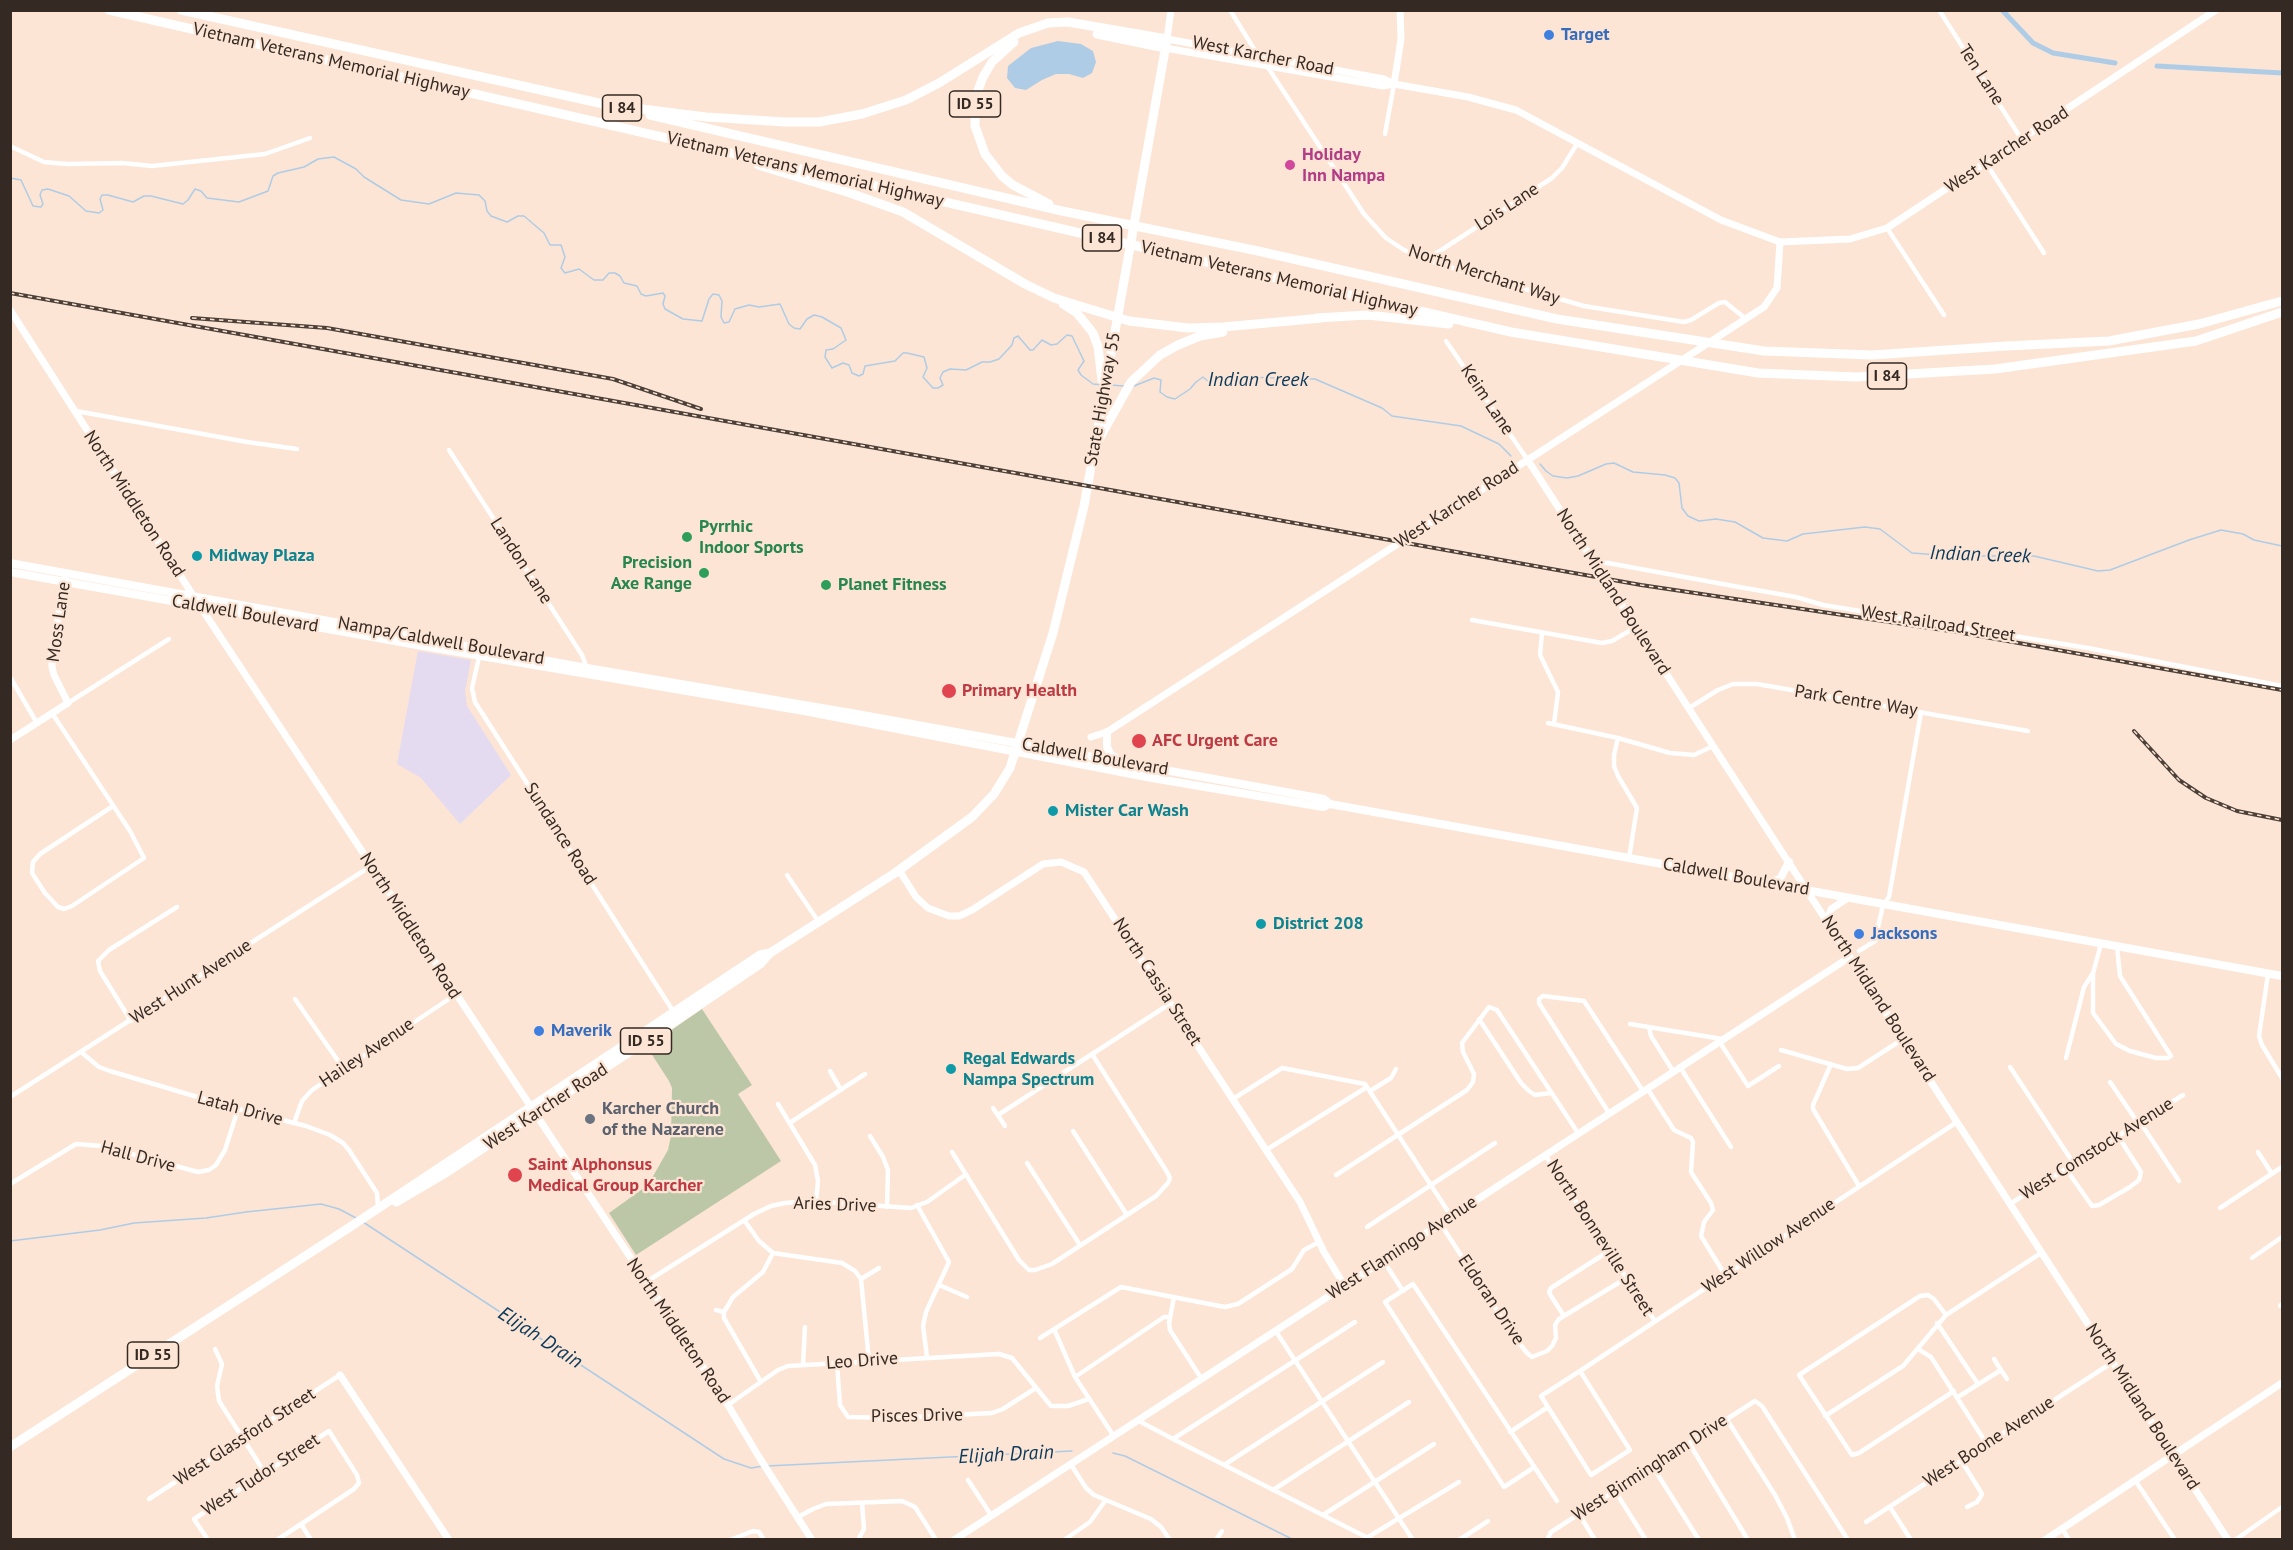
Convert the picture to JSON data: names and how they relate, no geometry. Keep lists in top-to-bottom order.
{
  "streets": {
    "highway": [
      "West Karcher Road",
      "Vietnam Veterans Memorial Highway",
      "ID 55",
      "I 84",
      "State Highway 55"
    ],
    "main road": ["Caldwell Boulevard", "Nampa/Caldwell Boulevard"],
    "street": [
      "Ten Lane",
      "Lois Lane",
      "North Merchant Way",
      "Keim Lane",
      "North Middleton Road",
      "Landon Lane",
      "North Midland Boulevard",
      "Moss Lane",
      "West Railroad Street",
      "Park Centre Way",
      "Sundance Road",
      "West Hunt Avenue",
      "North Cassia Street",
      "Hailey Avenue",
      "Latah Drive",
      "West Comstock Avenue",
      "Hall Drive",
      "Aries Drive",
      "North Bonneville Street",
      "West Willow Avenue",
      "West Flamingo Avenue",
      "Eldoran Drive",
      "Leo Drive",
      "Pisces Drive",
      "West Glassford Street",
      "West Boone Avenue",
      "West Birmingham Drive",
      "West Tudor Street"
    ]
  },
  "crossings": [
    ["West Karcher Road", "Ten Lane"],
    ["West Karcher Road", "ID 55"],
    ["West Karcher Road", "Lois Lane"],
    ["West Karcher Road", "North Merchant Way"],
    ["West Karcher Road", "State Highway 55"],
    ["West Karcher Road", "Keim Lane"],
    ["West Karcher Road", "North Middleton Road"],
    ["West Karcher Road", "North Midland Boulevard"],
    ["West Karcher Road", "Caldwell Boulevard"],
    ["West Karcher Road", "Sundance Road"],
    ["West Karcher Road", "North Cassia Street"],
    ["West Karcher Road", "Latah Drive"],
    ["Vietnam Veterans Memorial Highway", "ID 55"],
    ["Vietnam Veterans Memorial Highway", "I 84"],
    ["ID 55", "I 84"],
    ["ID 55", "State Highway 55"],
    ["Lois Lane", "North Merchant Way"],
    ["State Highway 55", "Caldwell Boulevard"],
    ["Keim Lane", "North Midland Boulevard"],
    ["North Middleton Road", "Caldwell Boulevard"],
    ["North Middleton Road", "Nampa/Caldwell Boulevard"],
    ["North Middleton Road", "West Hunt Avenue"],
    ["North Middleton Road", "Hailey Avenue"],
    ["North Middleton Road", "Aries Drive"],
    ["North Middleton Road", "Leo Drive"],
    ["Landon Lane", "Nampa/Caldwell Boulevard"],
    ["North Midland Boulevard", "Caldwell Boulevard"],
    ["North Midland Boulevard", "West Railroad Street"],
    ["North Midland Boulevard", "Park Centre Way"],
    ["North Midland Boulevard", "West Comstock Avenue"],
    ["North Midland Boulevard", "West Willow Avenue"],
    ["North Midland Boulevard", "West Flamingo Avenue"],
    ["North Midland Boulevard", "West Boone Avenue"],
    ["Caldwell Boulevard", "Moss Lane"],
    ["Caldwell Boulevard", "Nampa/Caldwell Boulevard"],
    ["Caldwell Boulevard", "Sundance Road"],
    ["Moss Lane", "Nampa/Caldwell Boulevard"],
    ["Nampa/Caldwell Boulevard", "Sundance Road"],
    ["West Hunt Avenue", "Latah Drive"],
    ["North Cassia Street", "West Flamingo Avenue"],
    ["Hailey Avenue", "Latah Drive"],
    ["Latah Drive", "Hall Drive"],
    ["North Bonneville Street", "West Willow Avenue"],
    ["North Bonneville Street", "West Flamingo Avenue"],
    ["West Flamingo Avenue", "Eldoran Drive"],
    ["Leo Drive", "Pisces Drive"]
  ],
  "water": ["Indian Creek", "Elijah Drain"],
  "places": [
    "Target",
    "Holiday Inn Nampa",
    "Pyrrhic Indoor Sports",
    "Midway Plaza",
    "Precision Axe Range",
    "Planet Fitness",
    "Primary Health",
    "AFC Urgent Care",
    "Mister Car Wash",
    "District 208",
    "Jacksons",
    "Maverik",
    "Regal Edwards Nampa Spectrum",
    "Karcher Church of the Nazarene",
    "Saint Alphonsus Medical Group Karcher"
  ]
}
